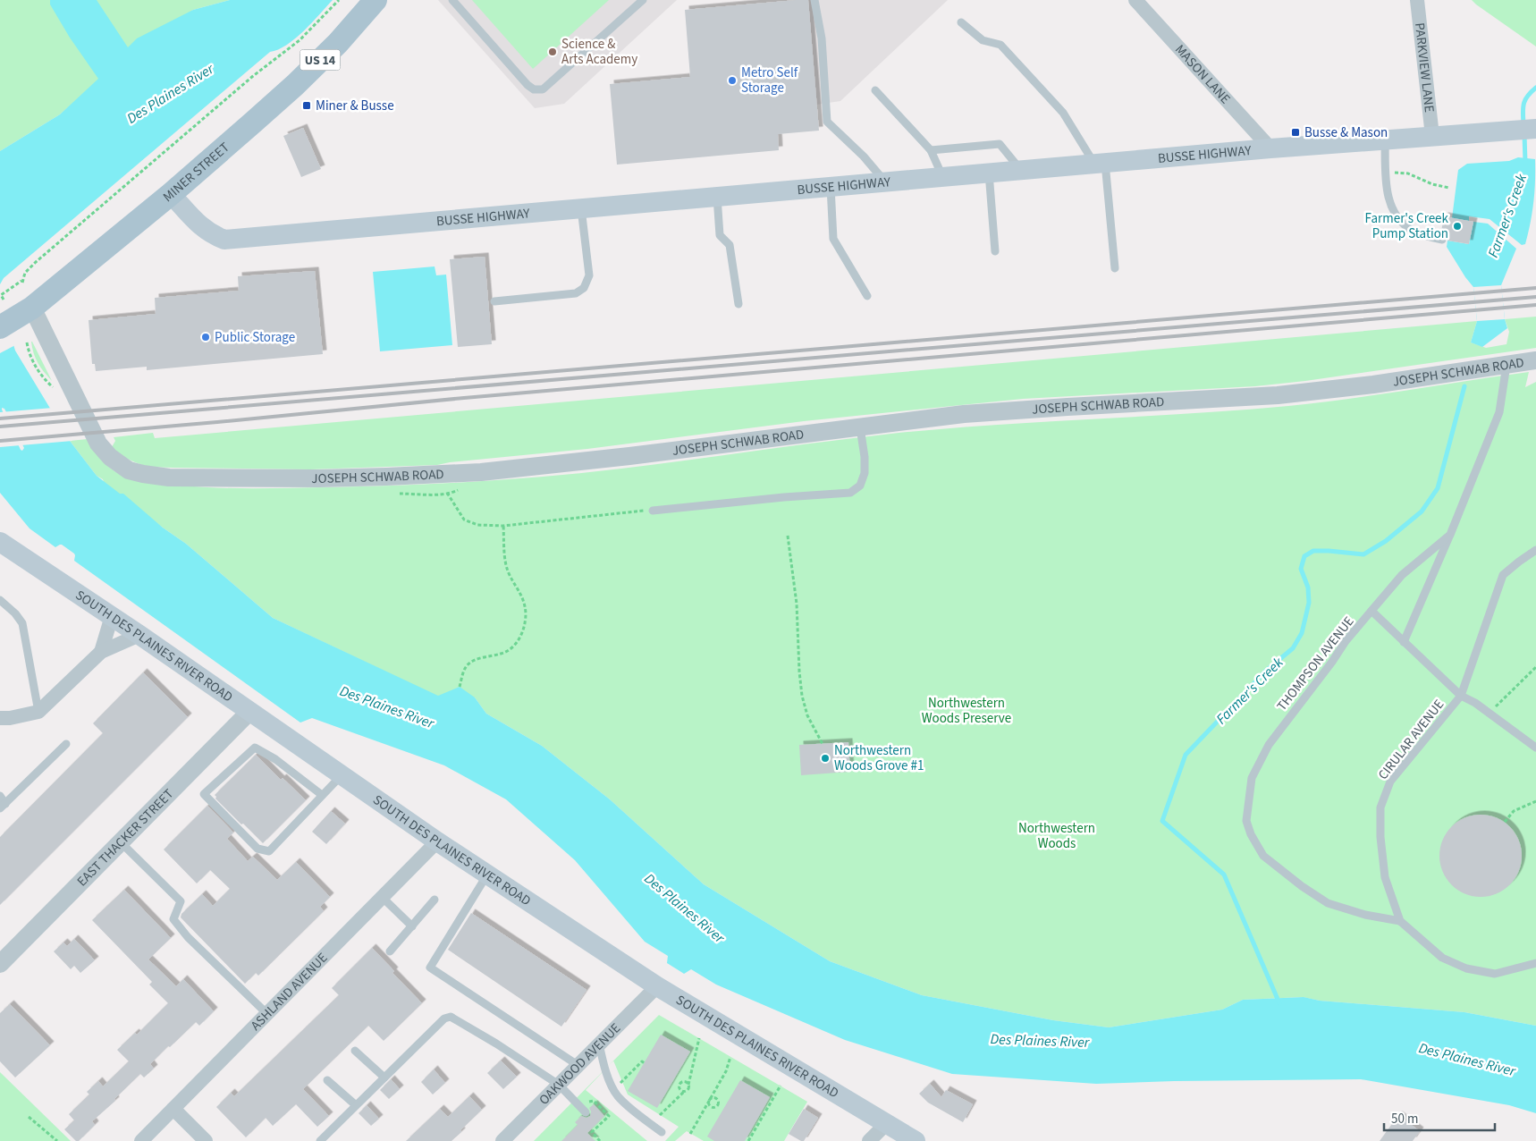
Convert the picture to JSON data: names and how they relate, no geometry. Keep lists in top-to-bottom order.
{
  "streets": {
    "main road": [
      "US 14",
      "BUSSE HIGHWAY",
      "MINER STREET",
      "SOUTH DES PLAINES RIVER ROAD"
    ],
    "street": [
      "PARKVIEW LANE",
      "MASON LANE",
      "JOSEPH SCHWAB ROAD",
      "EAST THACKER STREET",
      "ASHLAND AVENUE",
      "OAKWOOD AVENUE"
    ],
    "lane": ["THOMPSON AVENUE", "CIRULAR AVENUE"]
  },
  "crossings": [
    ["PARKVIEW LANE", "BUSSE HIGHWAY"],
    ["MASON LANE", "BUSSE HIGHWAY"],
    ["BUSSE HIGHWAY", "MINER STREET"],
    ["MINER STREET", "JOSEPH SCHWAB ROAD"],
    ["JOSEPH SCHWAB ROAD", "THOMPSON AVENUE"],
    ["SOUTH DES PLAINES RIVER ROAD", "EAST THACKER STREET"],
    ["SOUTH DES PLAINES RIVER ROAD", "ASHLAND AVENUE"],
    ["SOUTH DES PLAINES RIVER ROAD", "OAKWOOD AVENUE"],
    ["THOMPSON AVENUE", "CIRULAR AVENUE"]
  ],
  "water": ["Des Plaines River", "Farmer's Creek"],
  "parks": ["Northwestern Woods Preserve", "Northwestern Woods"],
  "places": {
    "other": [
      "Science & Arts Academy",
      "Metro Self Storage",
      "Farmer's Creek Pump Station",
      "Public Storage",
      "Northwestern Woods Grove #1"
    ],
    "transit": ["Miner & Busse", "Busse & Mason"]
  },
  "scale_bar": "50 m"
}
